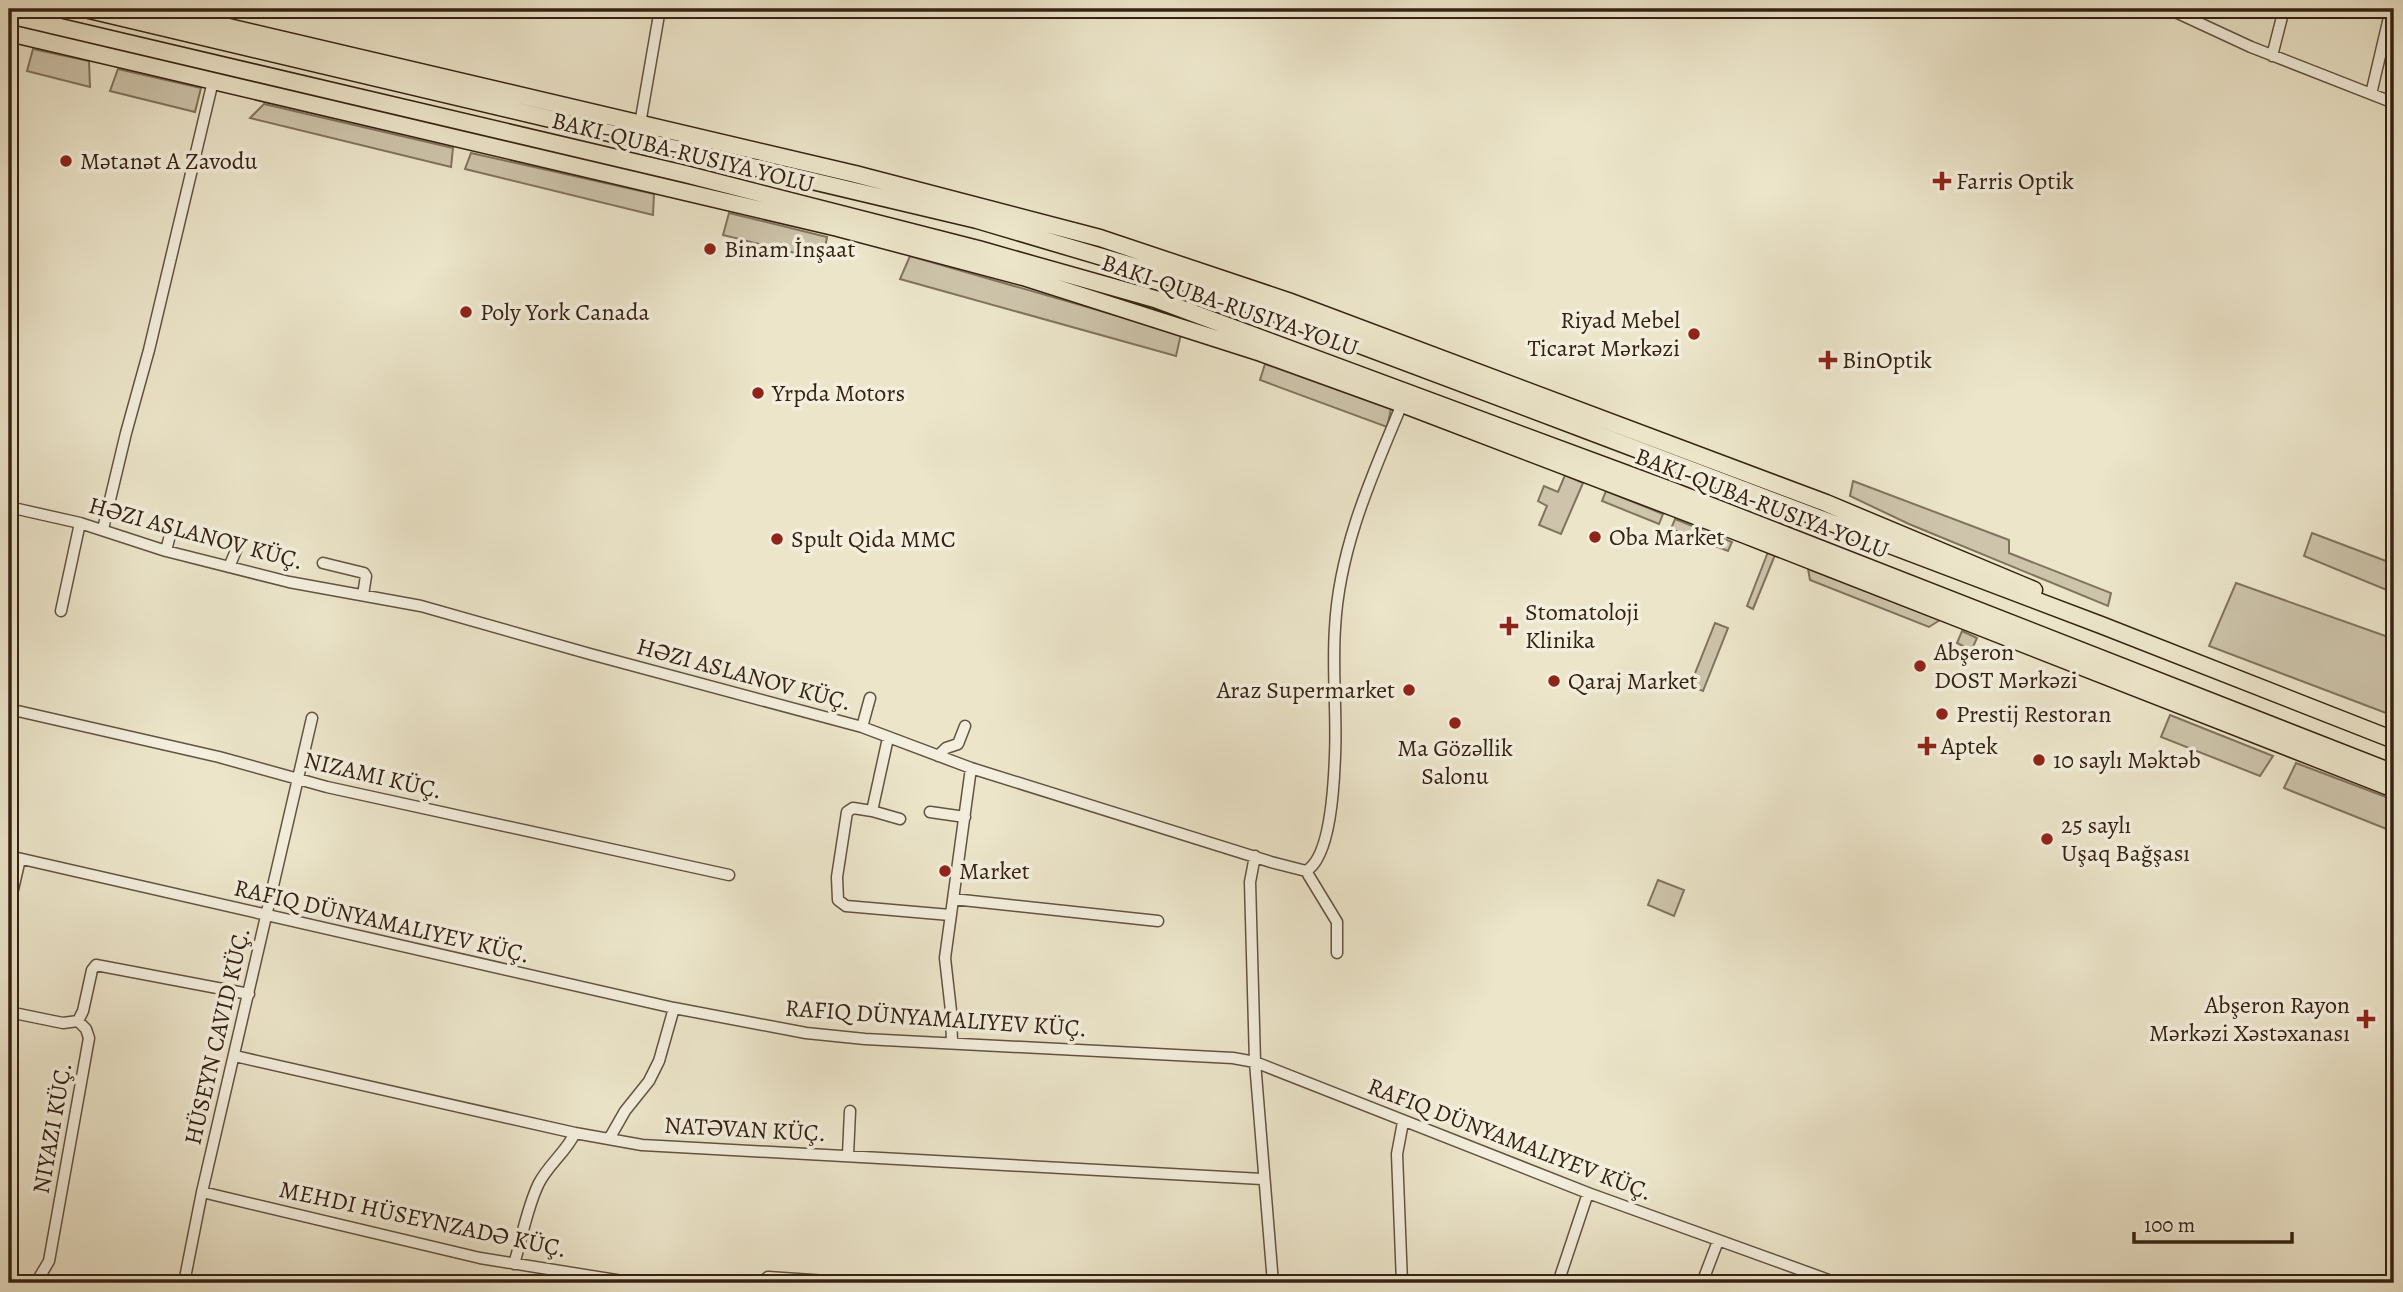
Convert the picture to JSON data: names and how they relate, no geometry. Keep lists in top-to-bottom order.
{
  "streets": {
    "street": [
      "HƏZI ASLANOV KÜÇ.",
      "NIZAMI KÜÇ.",
      "HÜSEYN CAVID KÜÇ.",
      "NIYAZI KÜÇ.",
      "NATƏVAN KÜÇ.",
      "MEHDI HÜSEYNZADƏ KÜÇ."
    ]
  },
  "crossings": [
    ["NIZAMI KÜÇ.", "HÜSEYN CAVID KÜÇ."],
    ["HÜSEYN CAVID KÜÇ.", "NATƏVAN KÜÇ."],
    ["HÜSEYN CAVID KÜÇ.", "MEHDI HÜSEYNZADƏ KÜÇ."]
  ],
  "places": {
    "other": [
      "Mətanət A Zavodu",
      "Binam İnşaat",
      "Poly York Canada",
      "Riyad Mebel Ticarət Mərkəzi",
      "Yrpda Motors",
      "Oba Market",
      "Spult Qida MMC",
      "Abşeron DOST Mərkəzi",
      "Qaraj Market",
      "Araz Supermarket",
      "Prestij Restoran",
      "Ma Gözəllik Salonu",
      "10 saylı Məktəb",
      "25 saylı Uşaq Bağşası",
      "Market"
    ],
    "health": [
      "Farris Optik",
      "BinOptik",
      "Stomatoloji Klinika",
      "Aptek",
      "Abşeron Rayon Mərkəzi Xəstəxanası"
    ]
  },
  "scale_bar": "100 m"
}
